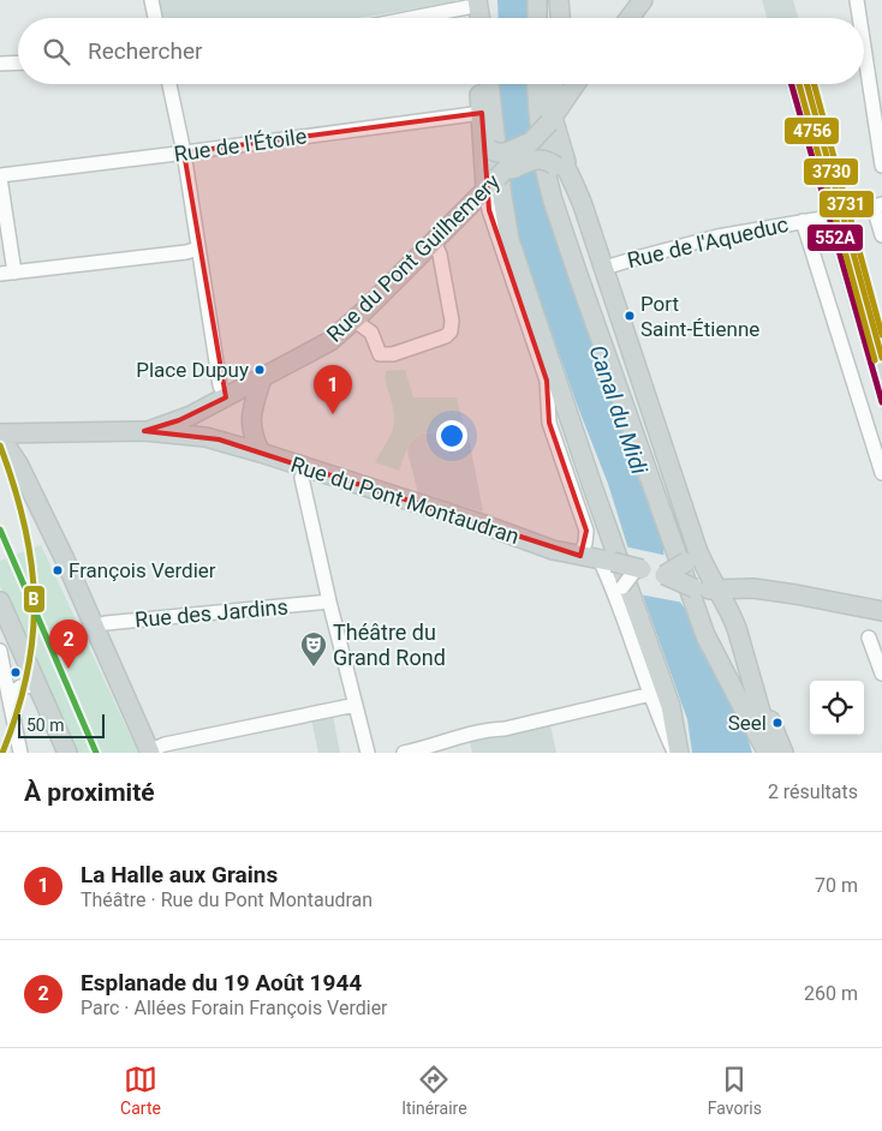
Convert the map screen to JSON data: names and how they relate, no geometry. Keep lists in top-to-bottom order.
{
  "streets": {
    "main road": ["Rue du Pont Guilhemery", "Rue du Pont Montaudran"],
    "street": ["Rue de l'Étoile", "Rue de l'Aqueduc", "Rue des Jardins"]
  },
  "crossings": [
    ["Rue du Pont Guilhemery", "Rue du Pont Montaudran"]
  ],
  "water": ["Canal du Midi"],
  "places": {
    "other": [
      "Port Saint-Étienne",
      "Place Dupuy",
      "François Verdier",
      "Seel"
    ],
    "theatre": ["Théâtre du Grand Rond"]
  },
  "lines": [
    "transit line 552A",
    "transit line 3730",
    "transit line 4756",
    "transit line 3731",
    "transit line B"
  ],
  "scale_bar": "50 m",
  "page": {
    "search": "Rechercher",
    "pins": ["1", "2"],
    "scale": "50 m",
    "heading": ["À proximité", "2 résultats"],
    "list": [
      {
        "mark": "1",
        "name": "La Halle aux Grains",
        "note": "Théâtre · Rue du Pont Montaudran",
        "value": "70 m"
      },
      {
        "mark": "2",
        "name": "Esplanade du 19 Août 1944",
        "note": "Parc · Allées Forain François Verdier",
        "value": "260 m"
      }
    ],
    "nav": ["Carte", "Itinéraire", "Favoris"]
  }
}
